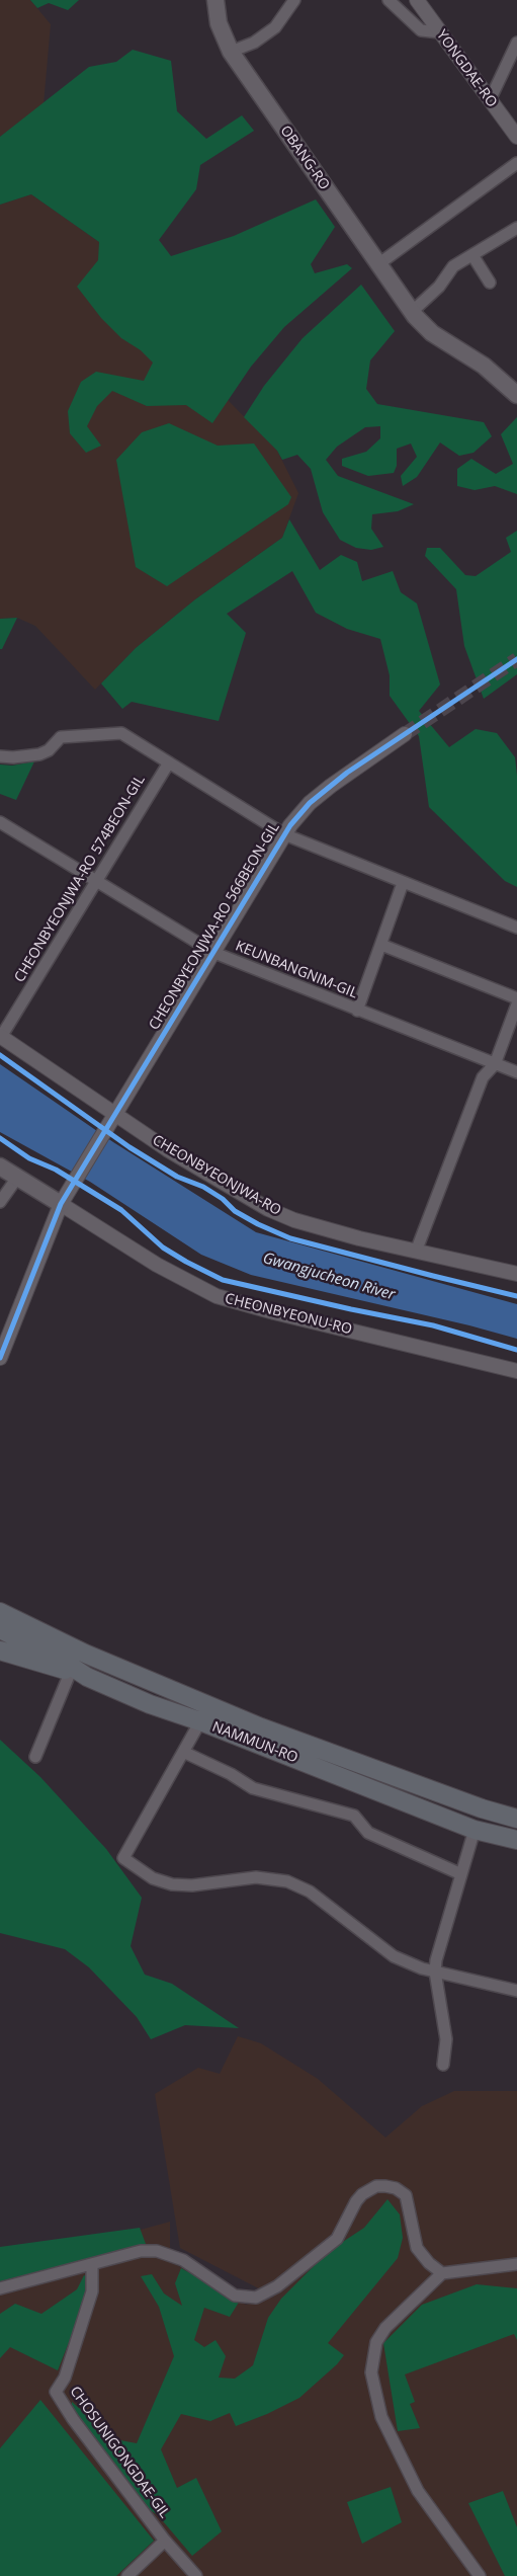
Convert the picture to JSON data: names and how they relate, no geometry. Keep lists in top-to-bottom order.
{
  "streets": {
    "main road": ["OBANG-RO", "CHEONBYEONU-RO", "NAMMUN-RO"],
    "street": [
      "YONGDAE-RO",
      "CHEONBYEONJWA-RO 574BEON-GIL",
      "CHEONBYEONJWA-RO 566BEON-GIL",
      "KEUNBANGNIM-GIL",
      "CHEONBYEONJWA-RO",
      "CHOSUNIGONGDAE-GIL"
    ]
  },
  "crossings": [
    ["CHEONBYEONJWA-RO 574BEON-GIL", "KEUNBANGNIM-GIL"],
    ["CHEONBYEONJWA-RO 574BEON-GIL", "CHEONBYEONJWA-RO"],
    ["CHEONBYEONJWA-RO 566BEON-GIL", "KEUNBANGNIM-GIL"],
    ["CHEONBYEONJWA-RO 566BEON-GIL", "CHEONBYEONJWA-RO"],
    ["CHEONBYEONJWA-RO 566BEON-GIL", "CHEONBYEONU-RO"]
  ],
  "water": ["Gwangjucheon River"]
}
